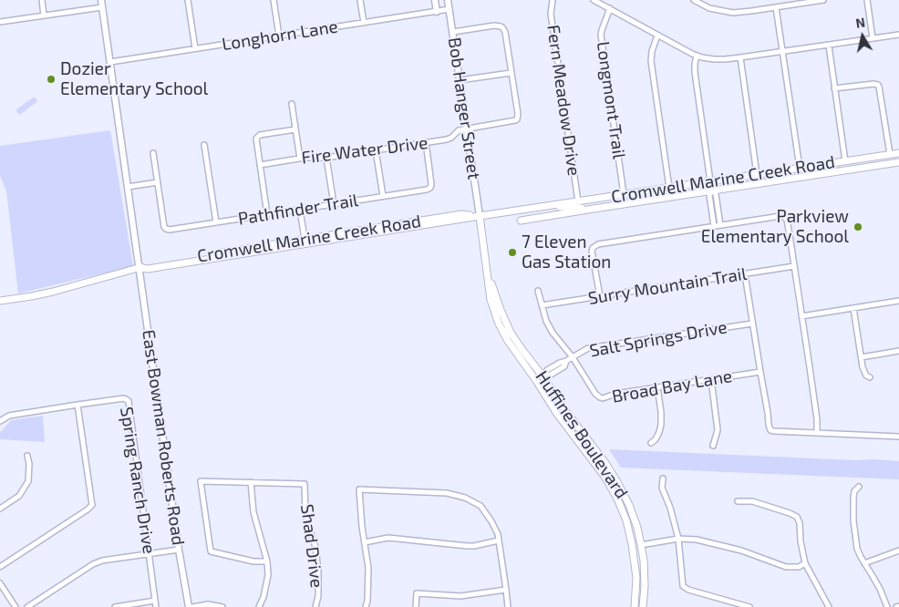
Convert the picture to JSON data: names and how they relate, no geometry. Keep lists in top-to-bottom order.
{
  "streets": {
    "main road": ["Cromwell Marine Creek Road", "Huffines Boulevard"],
    "street": [
      "Longhorn Lane",
      "Fern Meadow Drive",
      "Longmont Trail",
      "Bob Hanger Street",
      "Fire Water Drive",
      "Pathfinder Trail",
      "Surry Mountain Trail",
      "Salt Springs Drive",
      "Broad Bay Lane",
      "East Bowman Roberts Road",
      "Spring Ranch Drive",
      "Shad Drive"
    ]
  },
  "crossings": [
    ["Longhorn Lane", "Bob Hanger Street"],
    ["Longhorn Lane", "East Bowman Roberts Road"],
    ["Fern Meadow Drive", "Cromwell Marine Creek Road"],
    ["Longmont Trail", "Cromwell Marine Creek Road"],
    ["Bob Hanger Street", "Fire Water Drive"],
    ["Bob Hanger Street", "Cromwell Marine Creek Road"],
    ["Bob Hanger Street", "Huffines Boulevard"],
    ["Fire Water Drive", "Pathfinder Trail"],
    ["Cromwell Marine Creek Road", "Huffines Boulevard"],
    ["Cromwell Marine Creek Road", "East Bowman Roberts Road"],
    ["Surry Mountain Trail", "Broad Bay Lane"],
    ["Salt Springs Drive", "Broad Bay Lane"],
    ["Salt Springs Drive", "Huffines Boulevard"]
  ],
  "places": ["Dozier Elementary School", "Parkview Elementary School", "7 Eleven Gas Station"],
  "north": "top"
}
